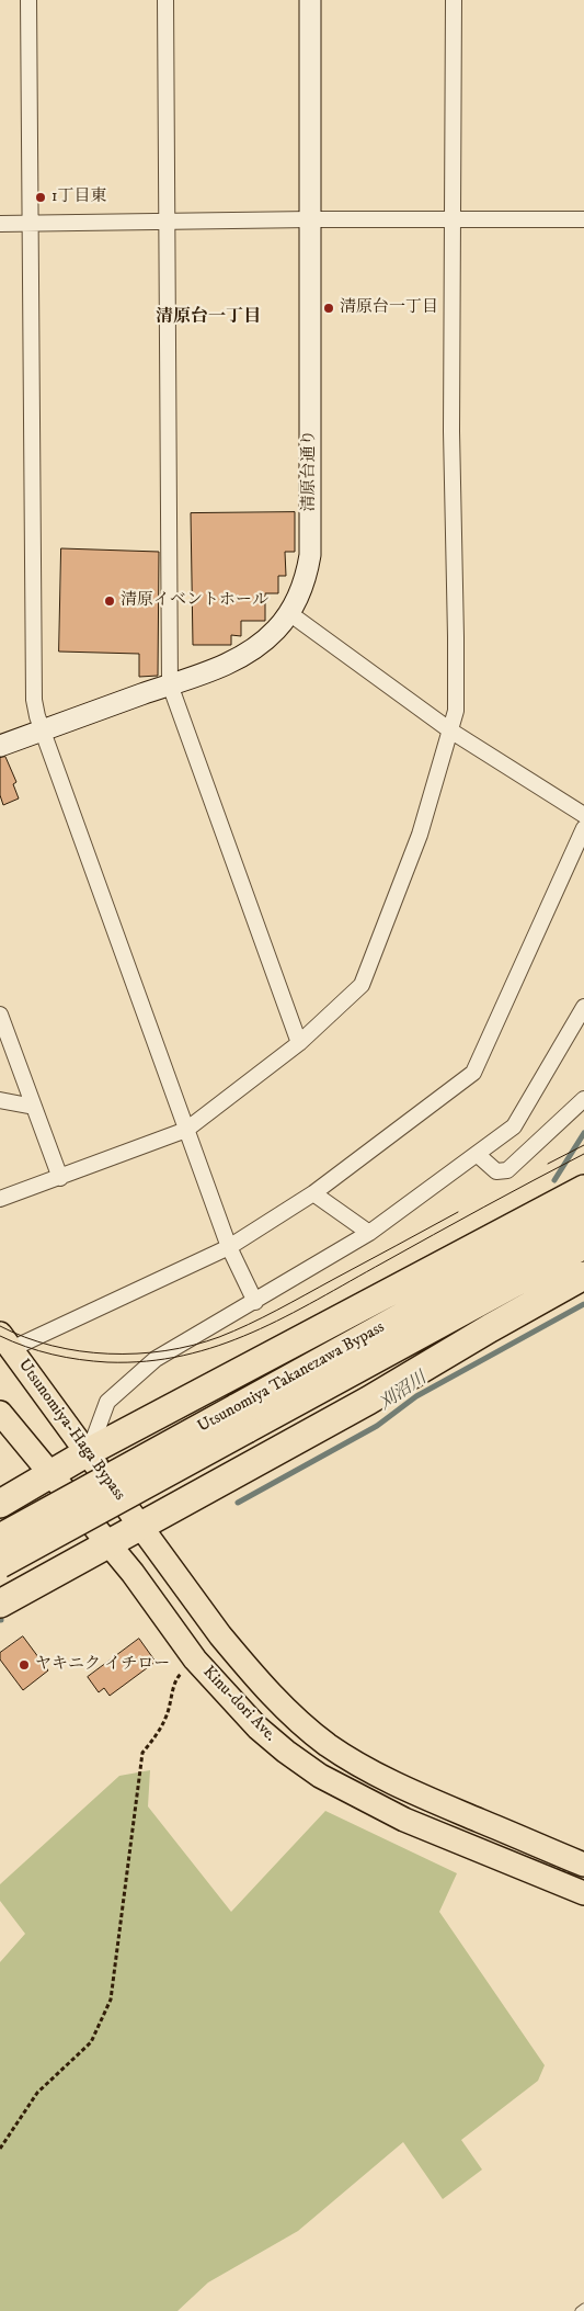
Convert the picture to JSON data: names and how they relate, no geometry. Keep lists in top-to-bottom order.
{
  "streets": {
    "highway": ["Utsunomiya Takanezawa Bypass"],
    "main road": ["Utsunomiya-Haga Bypass", "Kinu-dori Ave."],
    "street": ["清原台通り"]
  },
  "crossings": [
    ["Utsunomiya-Haga Bypass", "Kinu-dori Ave."]
  ],
  "districts": ["清原台一丁目"],
  "water": ["刈沼川"],
  "places": [
    "1丁目東",
    "清原台一丁目",
    "清原イベントホール",
    "ヤキニク イチロー"
  ]
}
